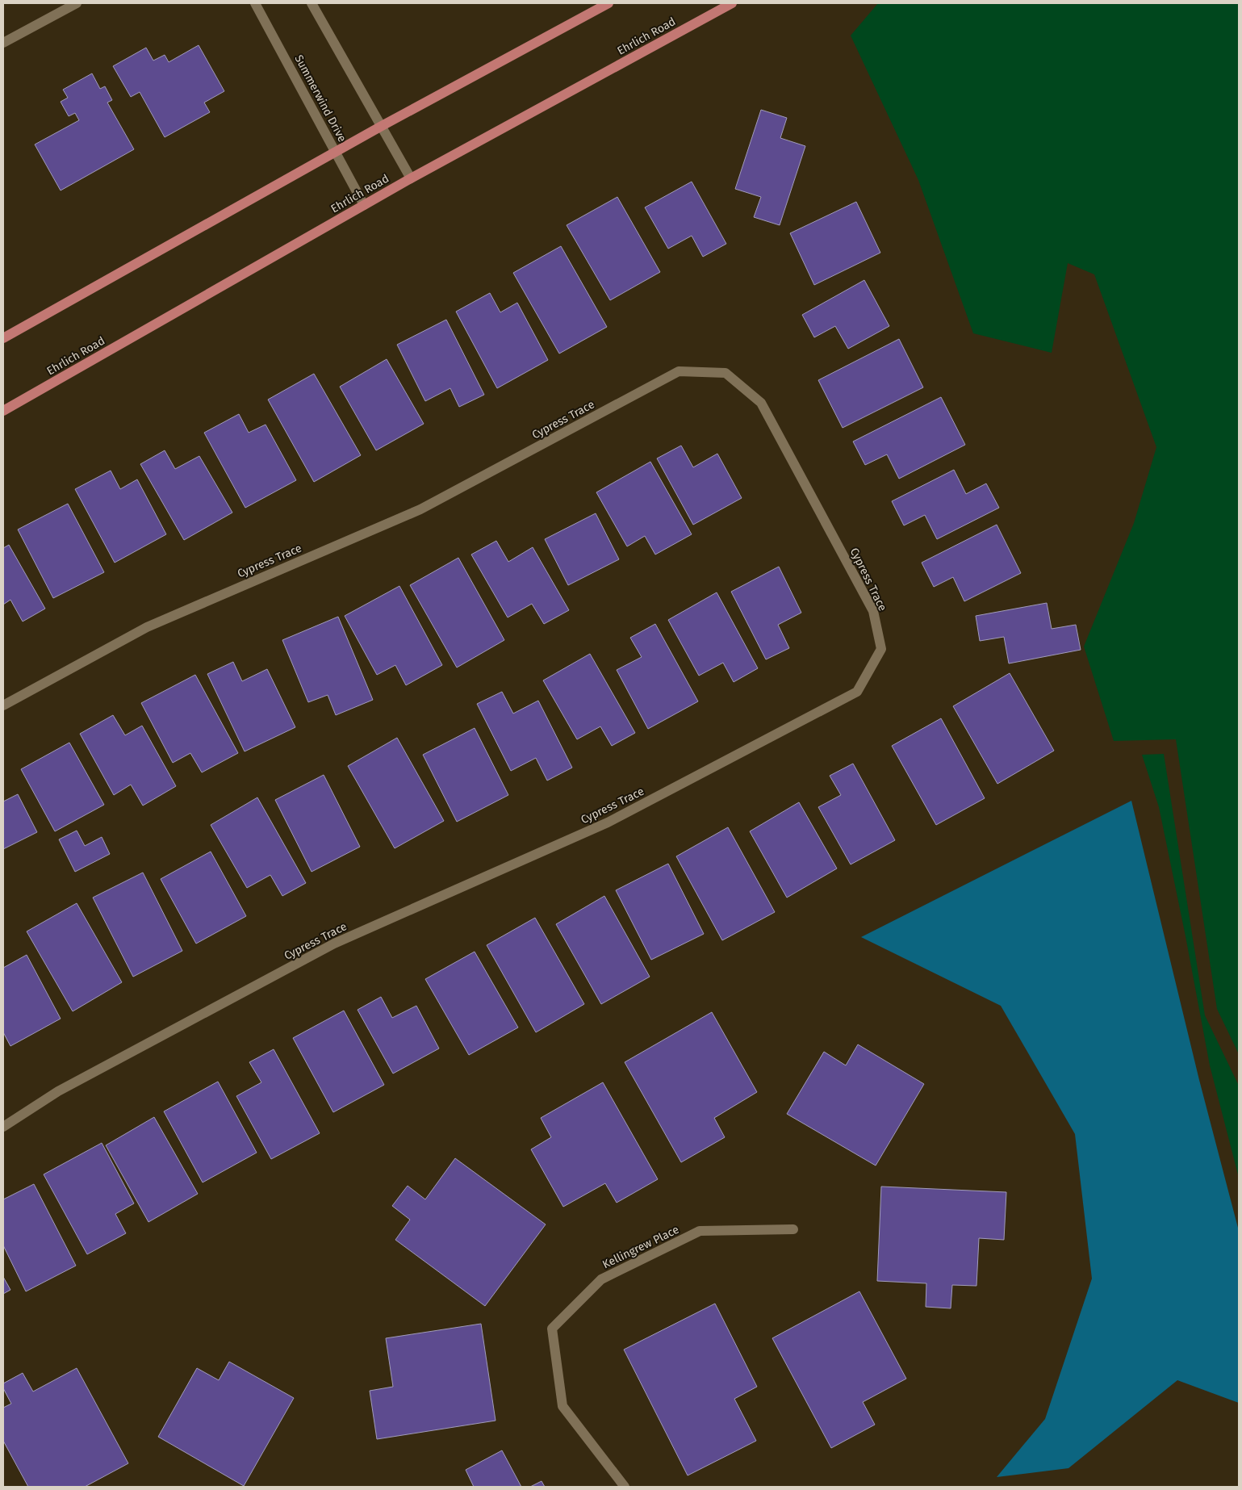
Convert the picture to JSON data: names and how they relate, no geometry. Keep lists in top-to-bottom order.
{
  "streets": {
    "main road": ["Ehrlich Road"],
    "street": ["Summerwind Drive", "Cypress Trace", "Kellingrew Place"]
  },
  "crossings": [
    ["Ehrlich Road", "Summerwind Drive"]
  ]
}
